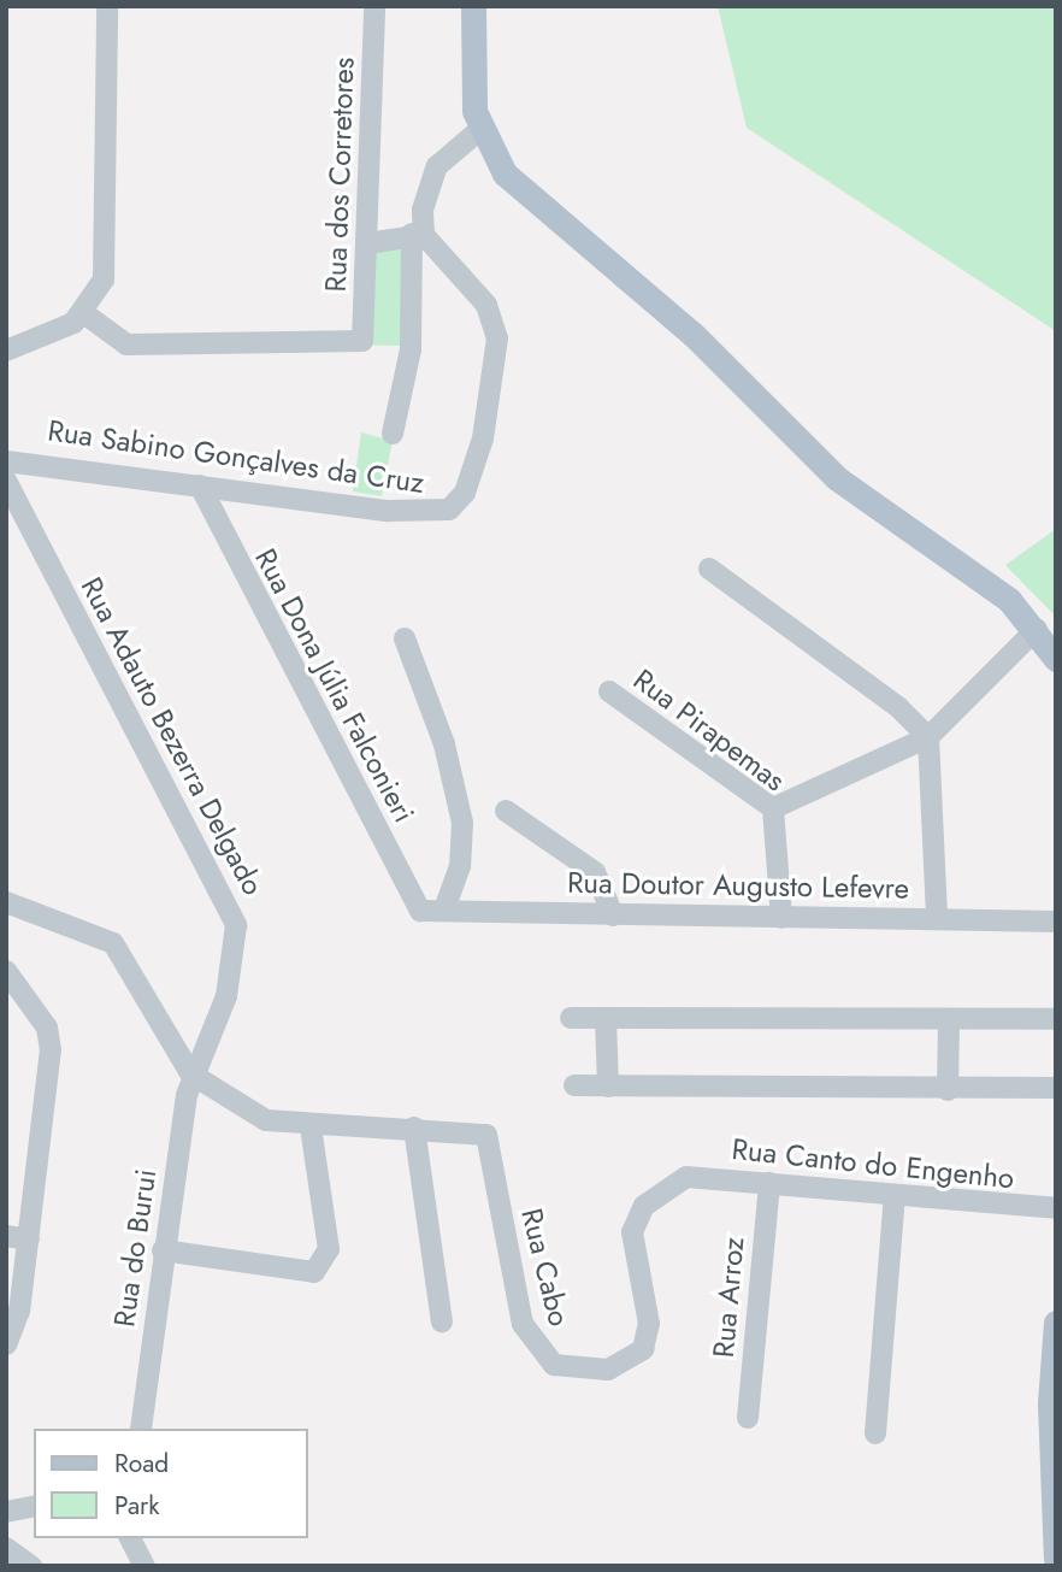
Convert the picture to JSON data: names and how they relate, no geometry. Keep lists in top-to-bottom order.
{
  "streets": {
    "street": [
      "Rua dos Corretores",
      "Rua Sabino Gonçalves da Cruz",
      "Rua Dona Júlia Falconieri",
      "Rua Pirapemas",
      "Rua Adauto Bezerra Delgado",
      "Rua Doutor Augusto Lefevre",
      "Rua Canto do Engenho",
      "Rua do Burui",
      "Rua Cabo",
      "Rua Arroz"
    ]
  },
  "crossings": [
    ["Rua Sabino Gonçalves da Cruz", "Rua Dona Júlia Falconieri"],
    ["Rua Dona Júlia Falconieri", "Rua Doutor Augusto Lefevre"],
    ["Rua Pirapemas", "Rua Doutor Augusto Lefevre"],
    ["Rua Adauto Bezerra Delgado", "Rua do Burui"],
    ["Rua Canto do Engenho", "Rua Cabo"],
    ["Rua Canto do Engenho", "Rua Arroz"]
  ],
  "legend": ["Road", "Park"]
}
